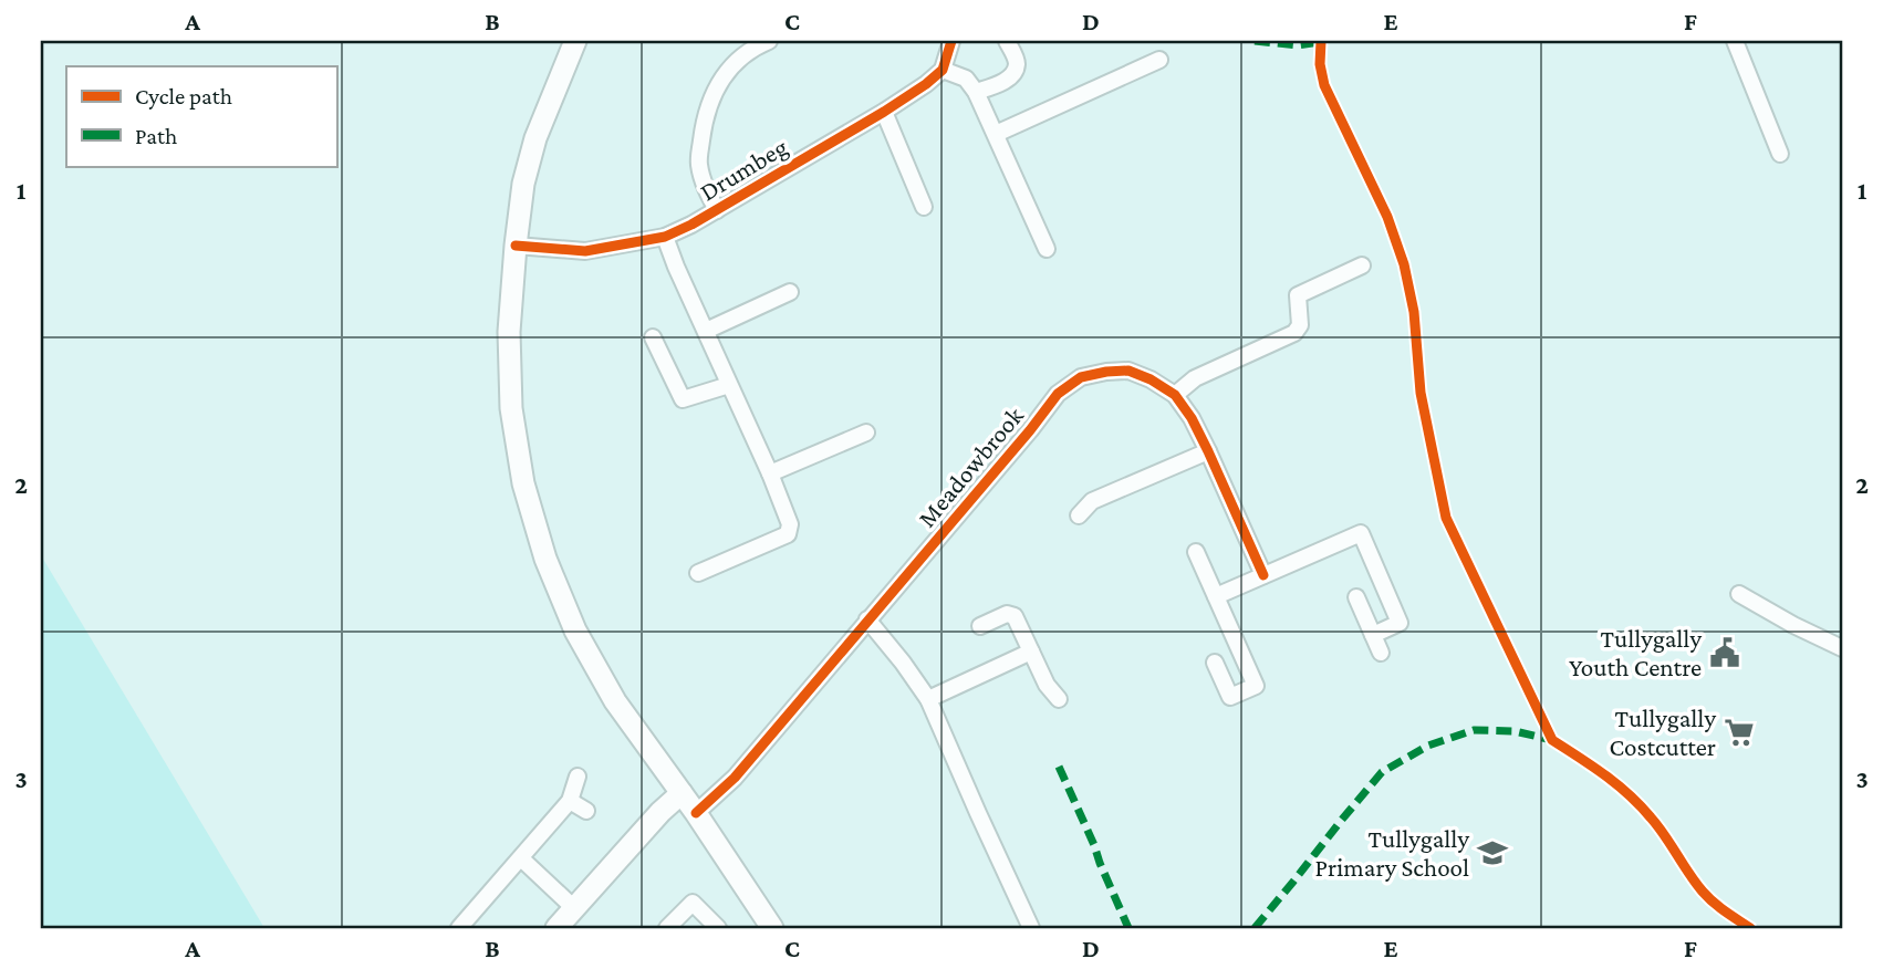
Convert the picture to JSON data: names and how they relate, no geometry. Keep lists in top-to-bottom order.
{
  "streets": {
    "street": ["Drumbeg", "Meadowbrook"]
  },
  "places": {
    "public building": ["Tullygally Youth Centre"],
    "supermarket": ["Tullygally Costcutter"],
    "school or university": ["Tullygally Primary School"]
  },
  "legend": ["Cycle path", "Path"],
  "grid": {
    "columns": [
      "A",
      "B",
      "C",
      "D",
      "E",
      "F"
    ],
    "rows": ["1", "2", "3"]
  }
}
